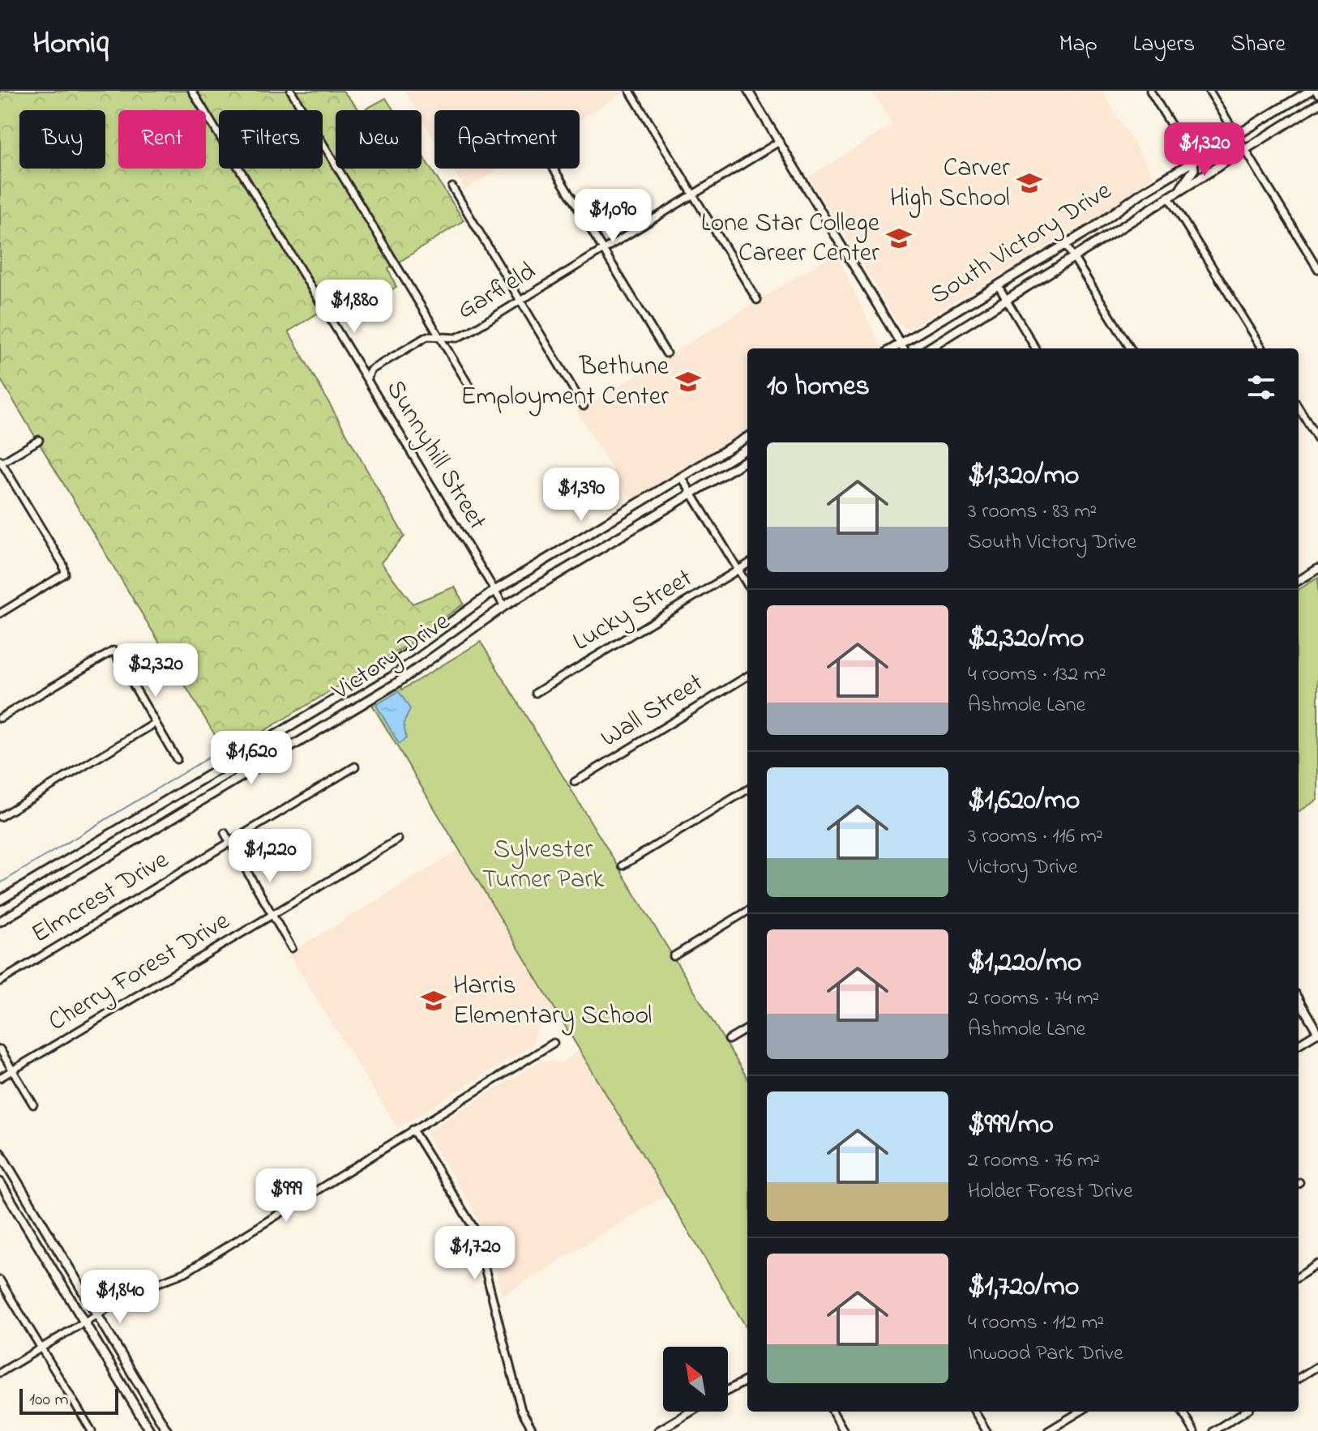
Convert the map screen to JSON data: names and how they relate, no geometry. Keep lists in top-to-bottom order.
{
  "streets": {
    "main road": ["South Victory Drive", "Victory Drive"],
    "street": [
      "Garfield",
      "Sunnyhill Street",
      "Lucky Street",
      "Wall Street",
      "Elmcrest Drive",
      "Cherry Forest Drive"
    ]
  },
  "crossings": [
    ["Garfield", "Sunnyhill Street"],
    ["Sunnyhill Street", "Victory Drive"]
  ],
  "parks": ["Sylvester Turner Park"],
  "places": {
    "school or university": [
      "Carver High School",
      "Lone Star College Career Center",
      "Bethune Employment Center",
      "Harris Elementary School"
    ]
  },
  "scale_bar": "100 m",
  "north": "top left",
  "page": {
    "header": "Homiq",
    "nav": ["Map", "Layers", "Share"],
    "chip": [
      "Buy",
      "Rent",
      "Filters",
      "New",
      "Apartment"
    ],
    "price": [
      "$1,320",
      "$1,090",
      "$1,880",
      "$1,390",
      "$2,320",
      "$1,620",
      "$1,220",
      "$999",
      "$1,720",
      "$1,840"
    ],
    "heading": "10 homes",
    "list": [
      {
        "name": "$1,320/mo",
        "note": "3 rooms · 83 m² · South Victory Drive"
      },
      {
        "name": "$2,320/mo",
        "note": "4 rooms · 132 m² · Ashmole Lane"
      },
      {
        "name": "$1,620/mo",
        "note": "3 rooms · 116 m² · Victory Drive"
      },
      {
        "name": "$1,220/mo",
        "note": "2 rooms · 74 m² · Ashmole Lane"
      },
      {
        "name": "$999/mo",
        "note": "2 rooms · 76 m² · Holder Forest Drive"
      },
      {
        "name": "$1,720/mo",
        "note": "4 rooms · 112 m² · Inwood Park Drive"
      }
    ],
    "scale": "100 m"
  }
}
